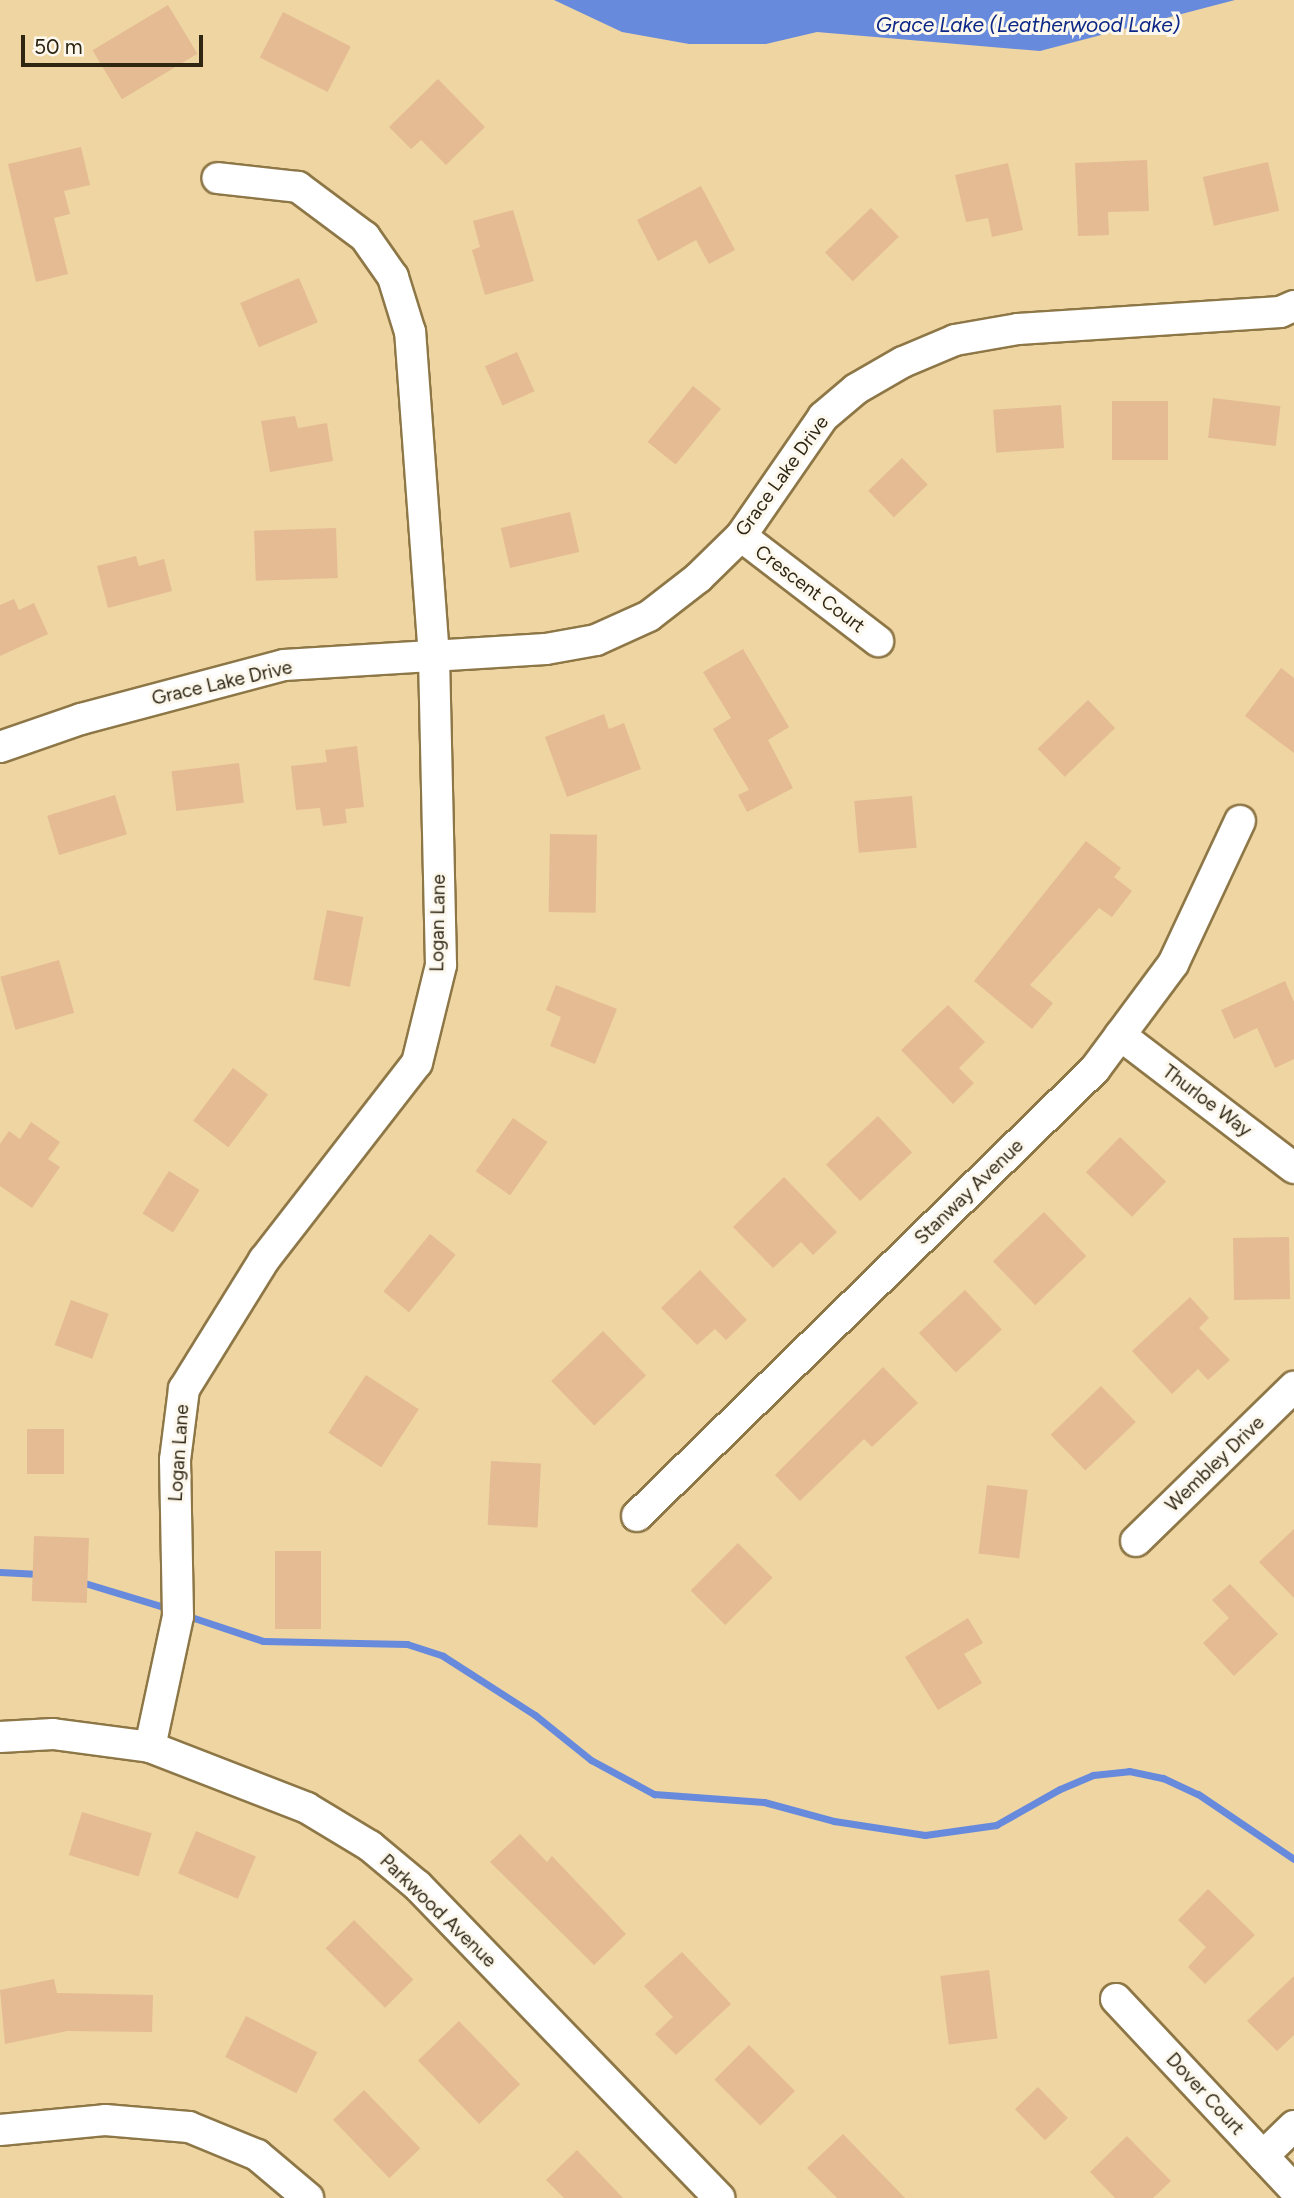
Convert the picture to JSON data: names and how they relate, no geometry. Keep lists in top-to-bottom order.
{
  "streets": {
    "street": [
      "Grace Lake Drive",
      "Crescent Court",
      "Logan Lane",
      "Thurloe Way",
      "Stanway Avenue",
      "Wembley Drive",
      "Parkwood Avenue",
      "Dover Court"
    ]
  },
  "crossings": [
    ["Grace Lake Drive", "Crescent Court"],
    ["Grace Lake Drive", "Logan Lane"],
    ["Logan Lane", "Parkwood Avenue"],
    ["Thurloe Way", "Stanway Avenue"]
  ],
  "water": ["Grace Lake (Leatherwood Lake)"],
  "scale_bar": "50 m"
}
